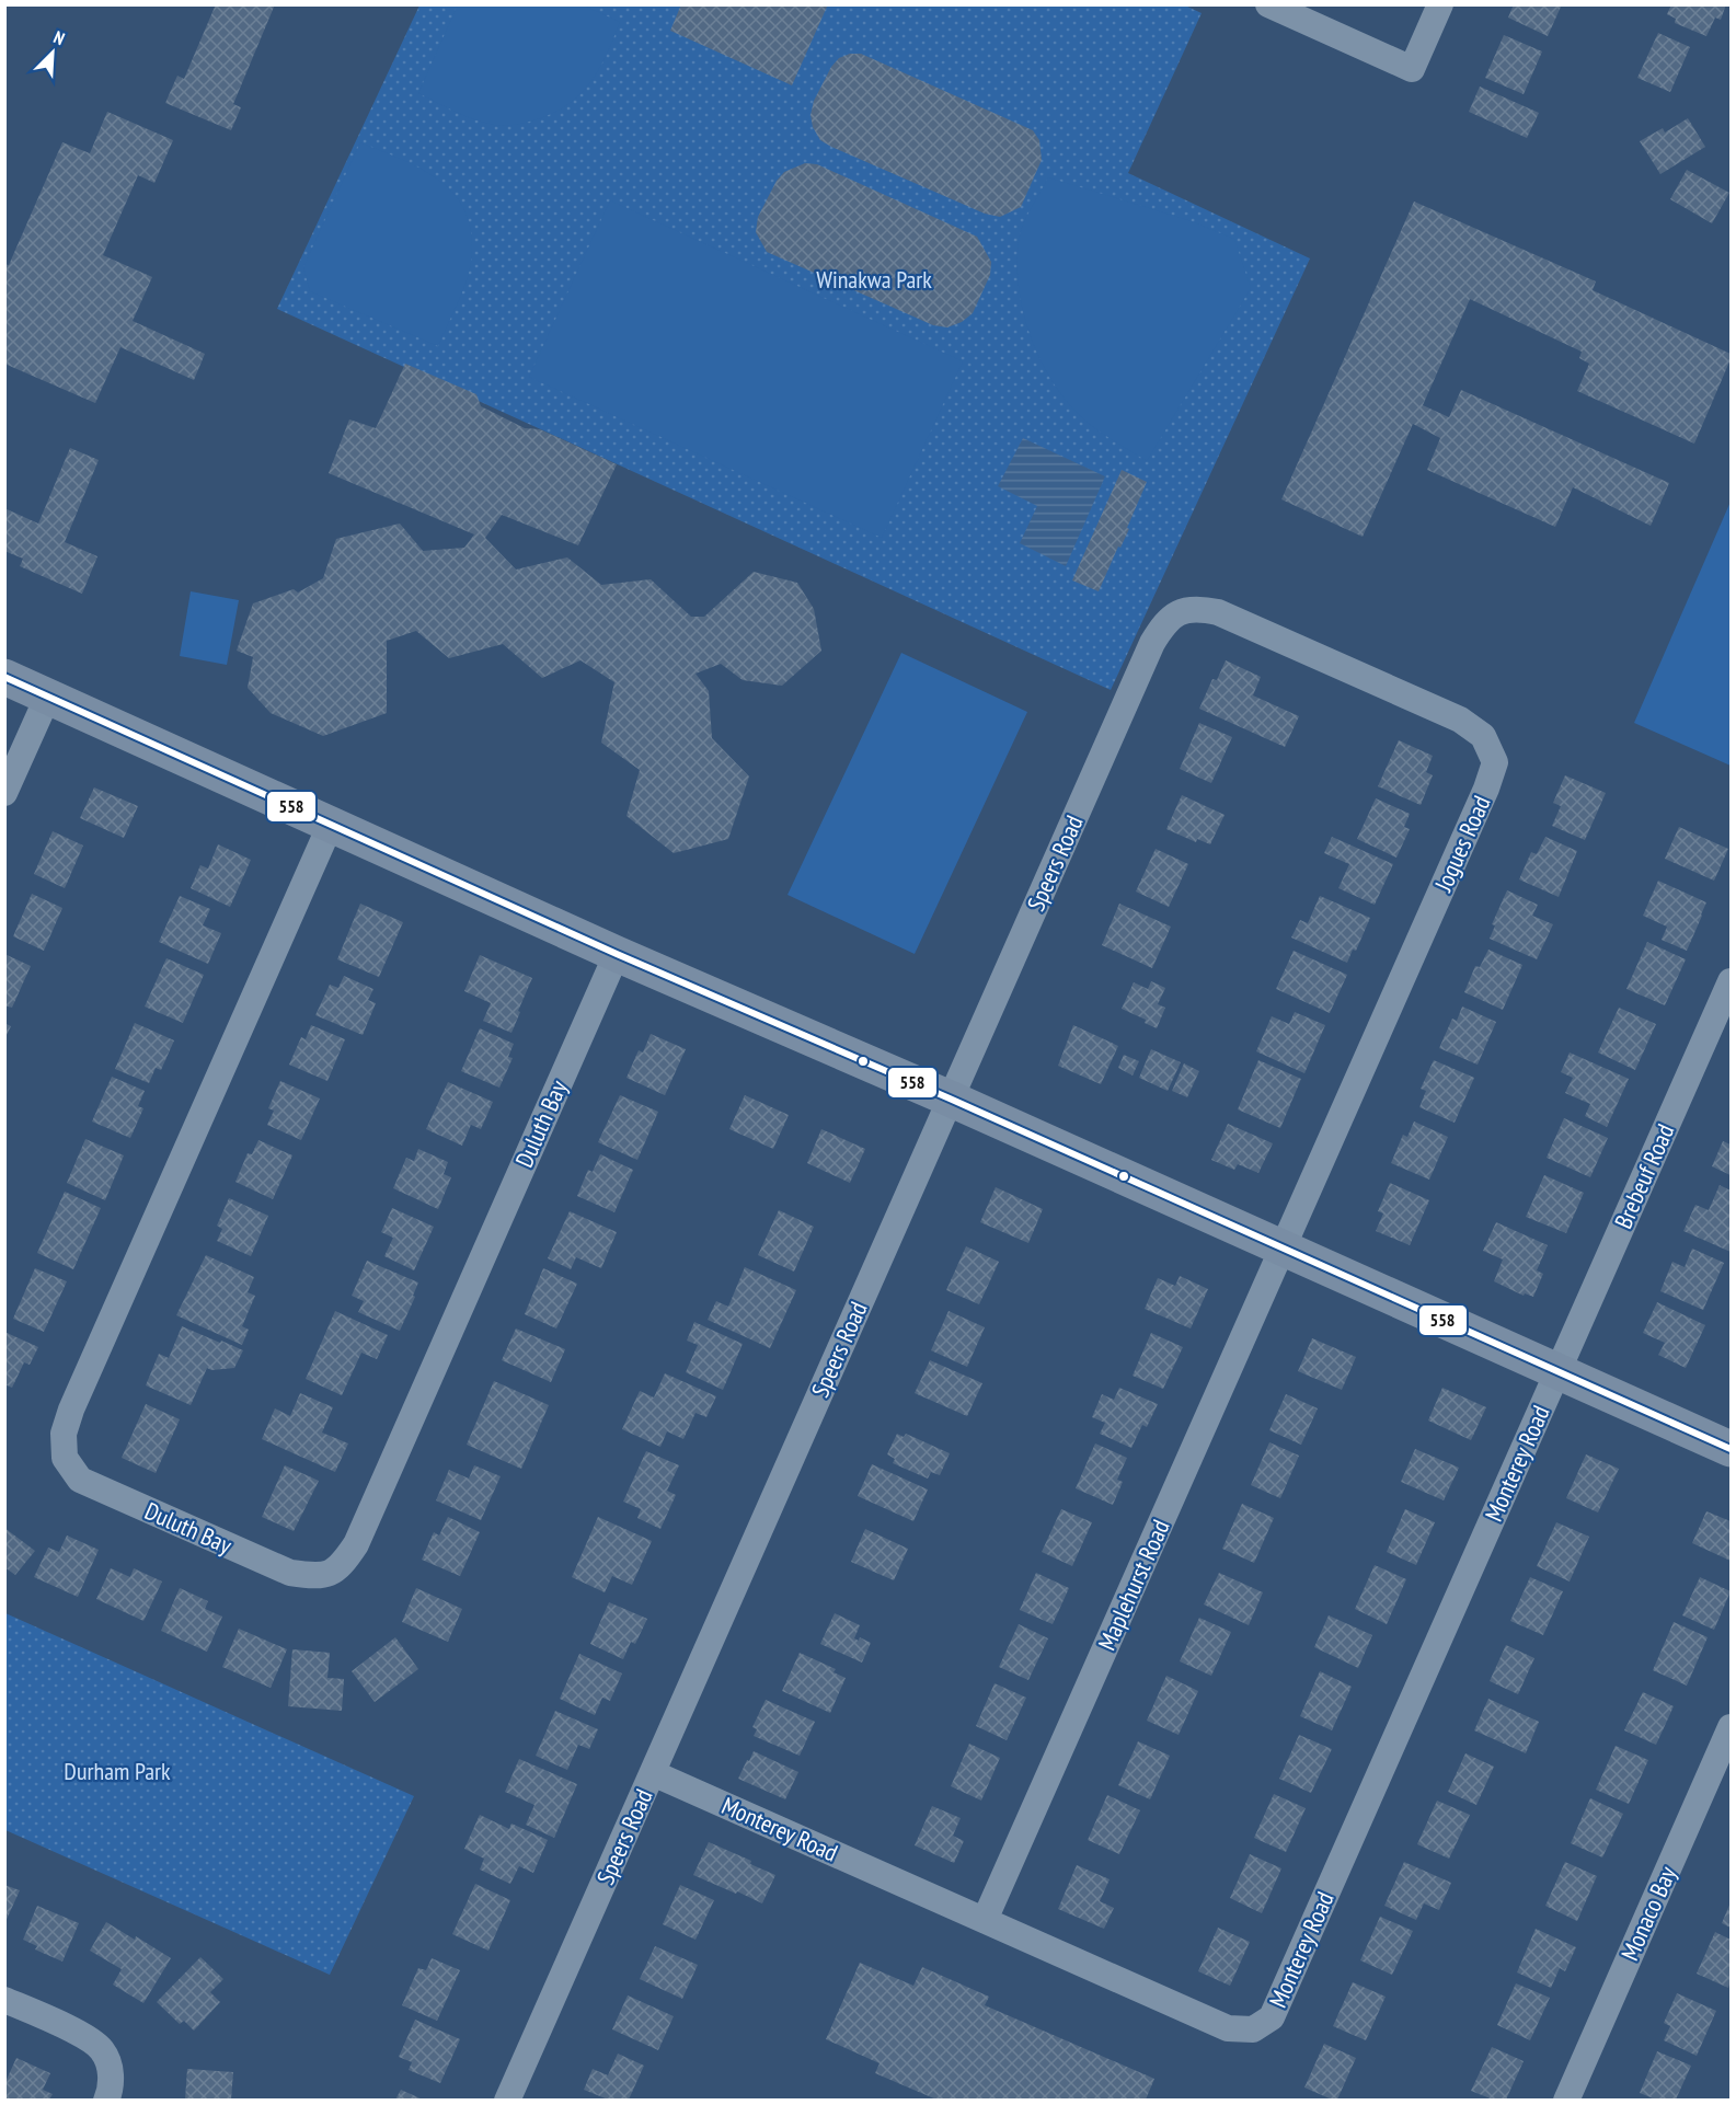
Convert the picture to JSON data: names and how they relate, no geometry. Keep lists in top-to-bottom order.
{
  "streets": {
    "street": [
      "Jogues Road",
      "Speers Road",
      "Duluth Bay",
      "Brebeuf Road",
      "Monterey Road",
      "Maplehurst Road",
      "Monaco Bay"
    ]
  },
  "crossings": [
    ["Jogues Road", "Speers Road"],
    ["Jogues Road", "Maplehurst Road"],
    ["Speers Road", "Monterey Road"],
    ["Brebeuf Road", "Monterey Road"],
    ["Monterey Road", "Maplehurst Road"]
  ],
  "parks": ["Winakwa Park", "Durham Park"],
  "lines": ["transit line 558"],
  "north": "top right"
}
